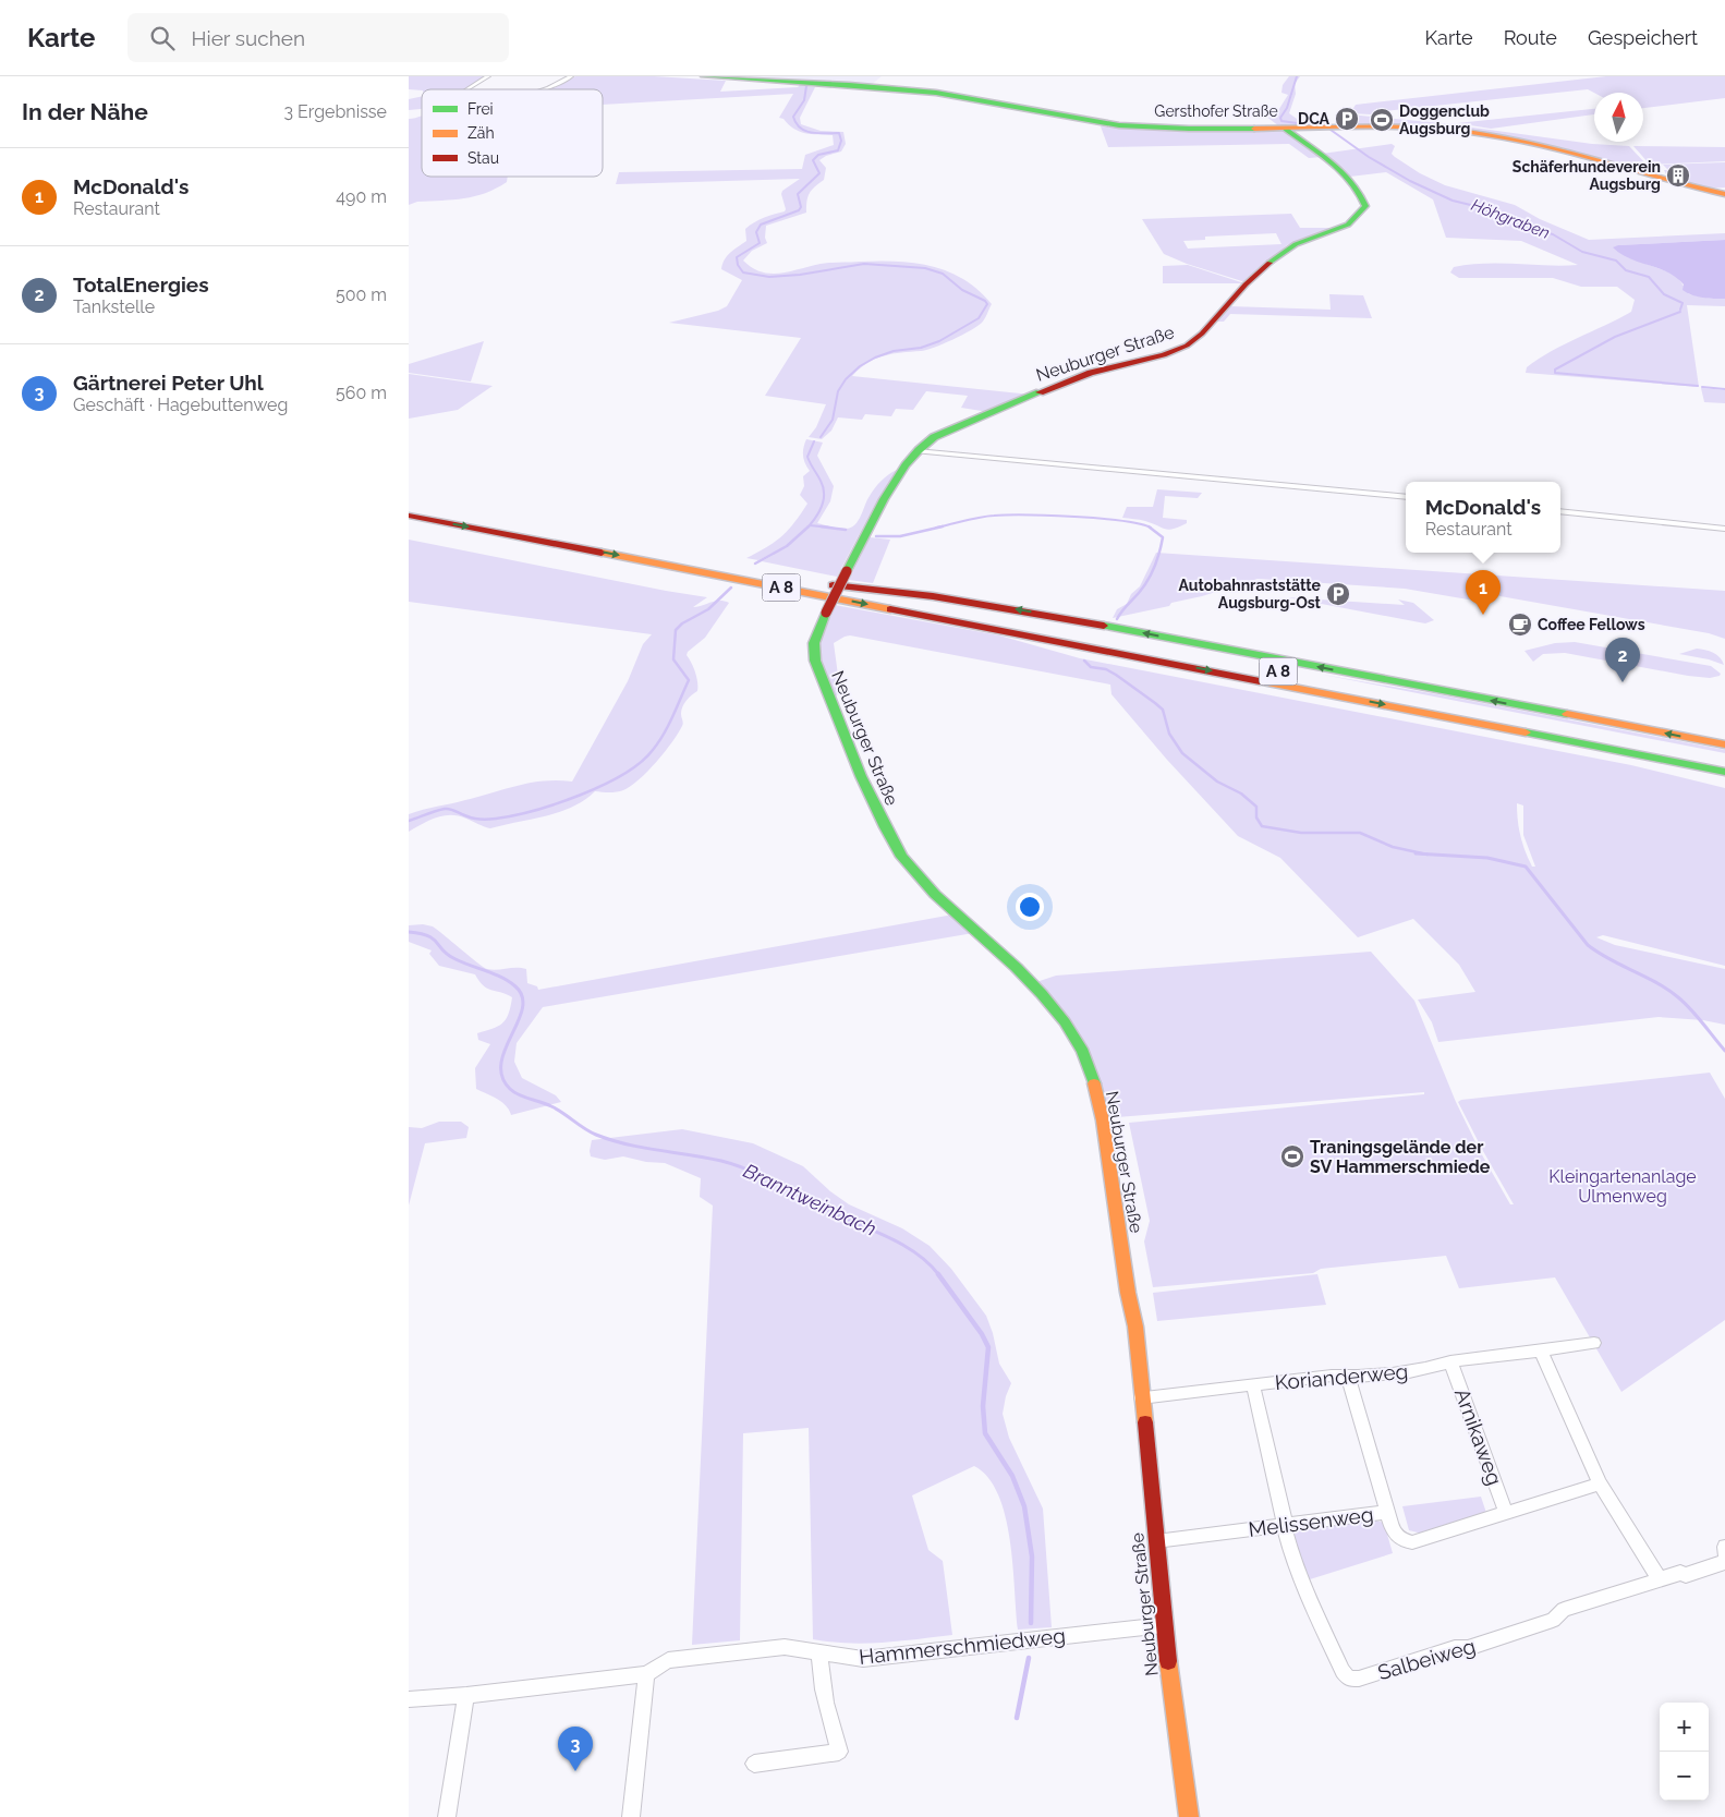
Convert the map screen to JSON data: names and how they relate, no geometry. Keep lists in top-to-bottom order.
{
  "streets": {
    "main road": ["Gersthofer Straße", "Neuburger Straße", "A 8"],
    "street": [
      "Korianderweg",
      "Arnikaweg",
      "Melissenweg",
      "Hammerschmiedweg",
      "Salbeiweg"
    ]
  },
  "crossings": [
    ["Gersthofer Straße", "Neuburger Straße"],
    ["Neuburger Straße", "Korianderweg"],
    ["Neuburger Straße", "Melissenweg"],
    ["Neuburger Straße", "Hammerschmiedweg"],
    ["Korianderweg", "Arnikaweg"],
    ["Arnikaweg", "Melissenweg"],
    ["Melissenweg", "Salbeiweg"]
  ],
  "water": ["Höhgraben", "Branntweinbach"],
  "parks": ["Kleingartenanlage Ulmenweg"],
  "places": {
    "parking": ["DCA", "Autobahnraststätte Augsburg-Ost"],
    "sports": ["Doggenclub Augsburg", "Traningsgelände der SV Hammerschmiede"],
    "building": ["Schäferhundeverein Augsburg"],
    "cafe": ["Coffee Fellows"]
  },
  "legend": ["Frei", "Zäh", "Stau"],
  "north": "top",
  "page": {
    "header": "Karte",
    "search": "Hier suchen",
    "nav": ["Karte", "Route", "Gespeichert"],
    "heading": ["In der Nähe", "3 Ergebnisse"],
    "list": [
      {
        "mark": "1",
        "name": "McDonald's",
        "note": "Restaurant",
        "value": "490 m"
      },
      {
        "mark": "2",
        "name": "TotalEnergies",
        "note": "Tankstelle",
        "value": "500 m"
      },
      {
        "mark": "3",
        "name": "Gärtnerei Peter Uhl",
        "note": "Geschäft · Hagebuttenweg",
        "value": "560 m"
      }
    ],
    "popup": ["McDonald's", "Restaurant"],
    "pins": ["1", "2", "3"],
    "map_buttons": ["+", "−"]
  }
}
